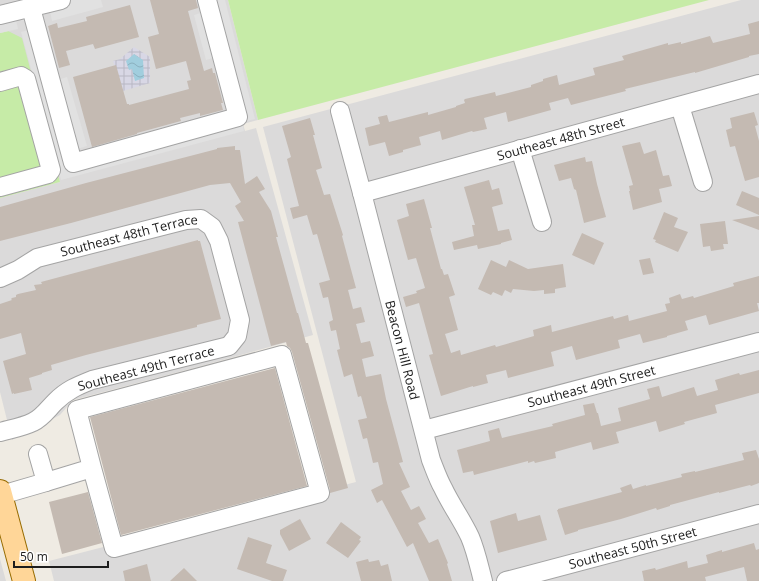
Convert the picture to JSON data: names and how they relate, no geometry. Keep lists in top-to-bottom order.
{
  "streets": {
    "street": [
      "Southeast 48th Street",
      "Southeast 48th Terrace",
      "Beacon Hill Road",
      "Southeast 49th Terrace",
      "Southeast 49th Street",
      "Southeast 50th Street"
    ]
  },
  "crossings": [
    ["Southeast 48th Street", "Beacon Hill Road"],
    ["Southeast 48th Terrace", "Southeast 49th Terrace"],
    ["Beacon Hill Road", "Southeast 49th Street"]
  ],
  "scale_bar": "50 m"
}
